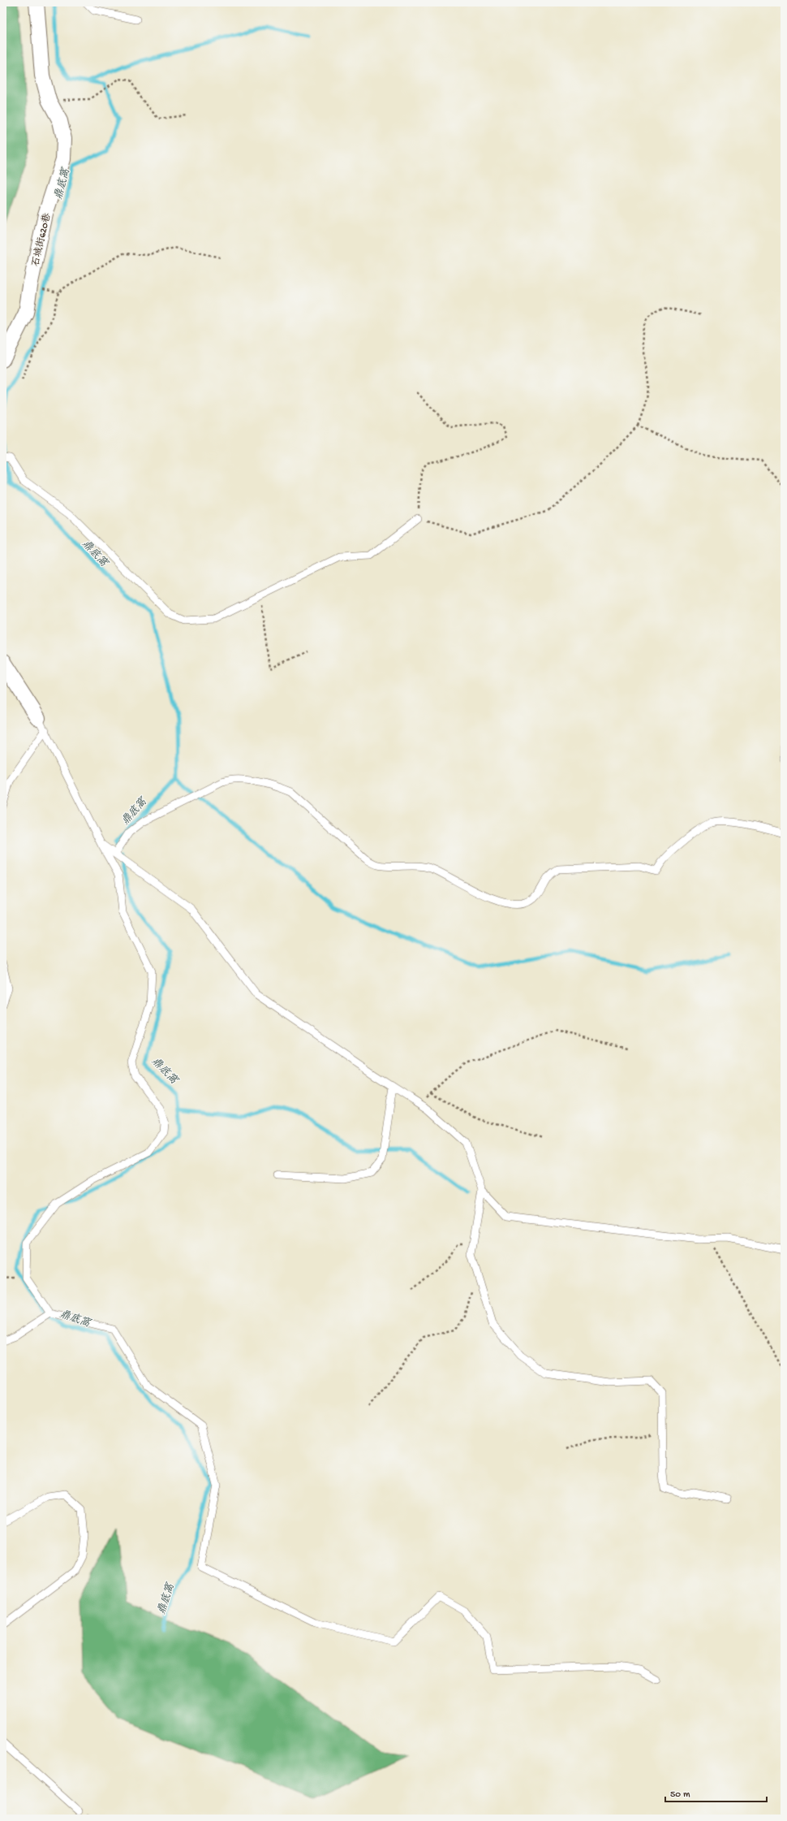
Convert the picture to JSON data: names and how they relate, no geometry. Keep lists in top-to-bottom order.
{
  "streets": {
    "street": ["石城街620巷"]
  },
  "water": ["鼎底窩"],
  "scale_bar": "50 m"
}
